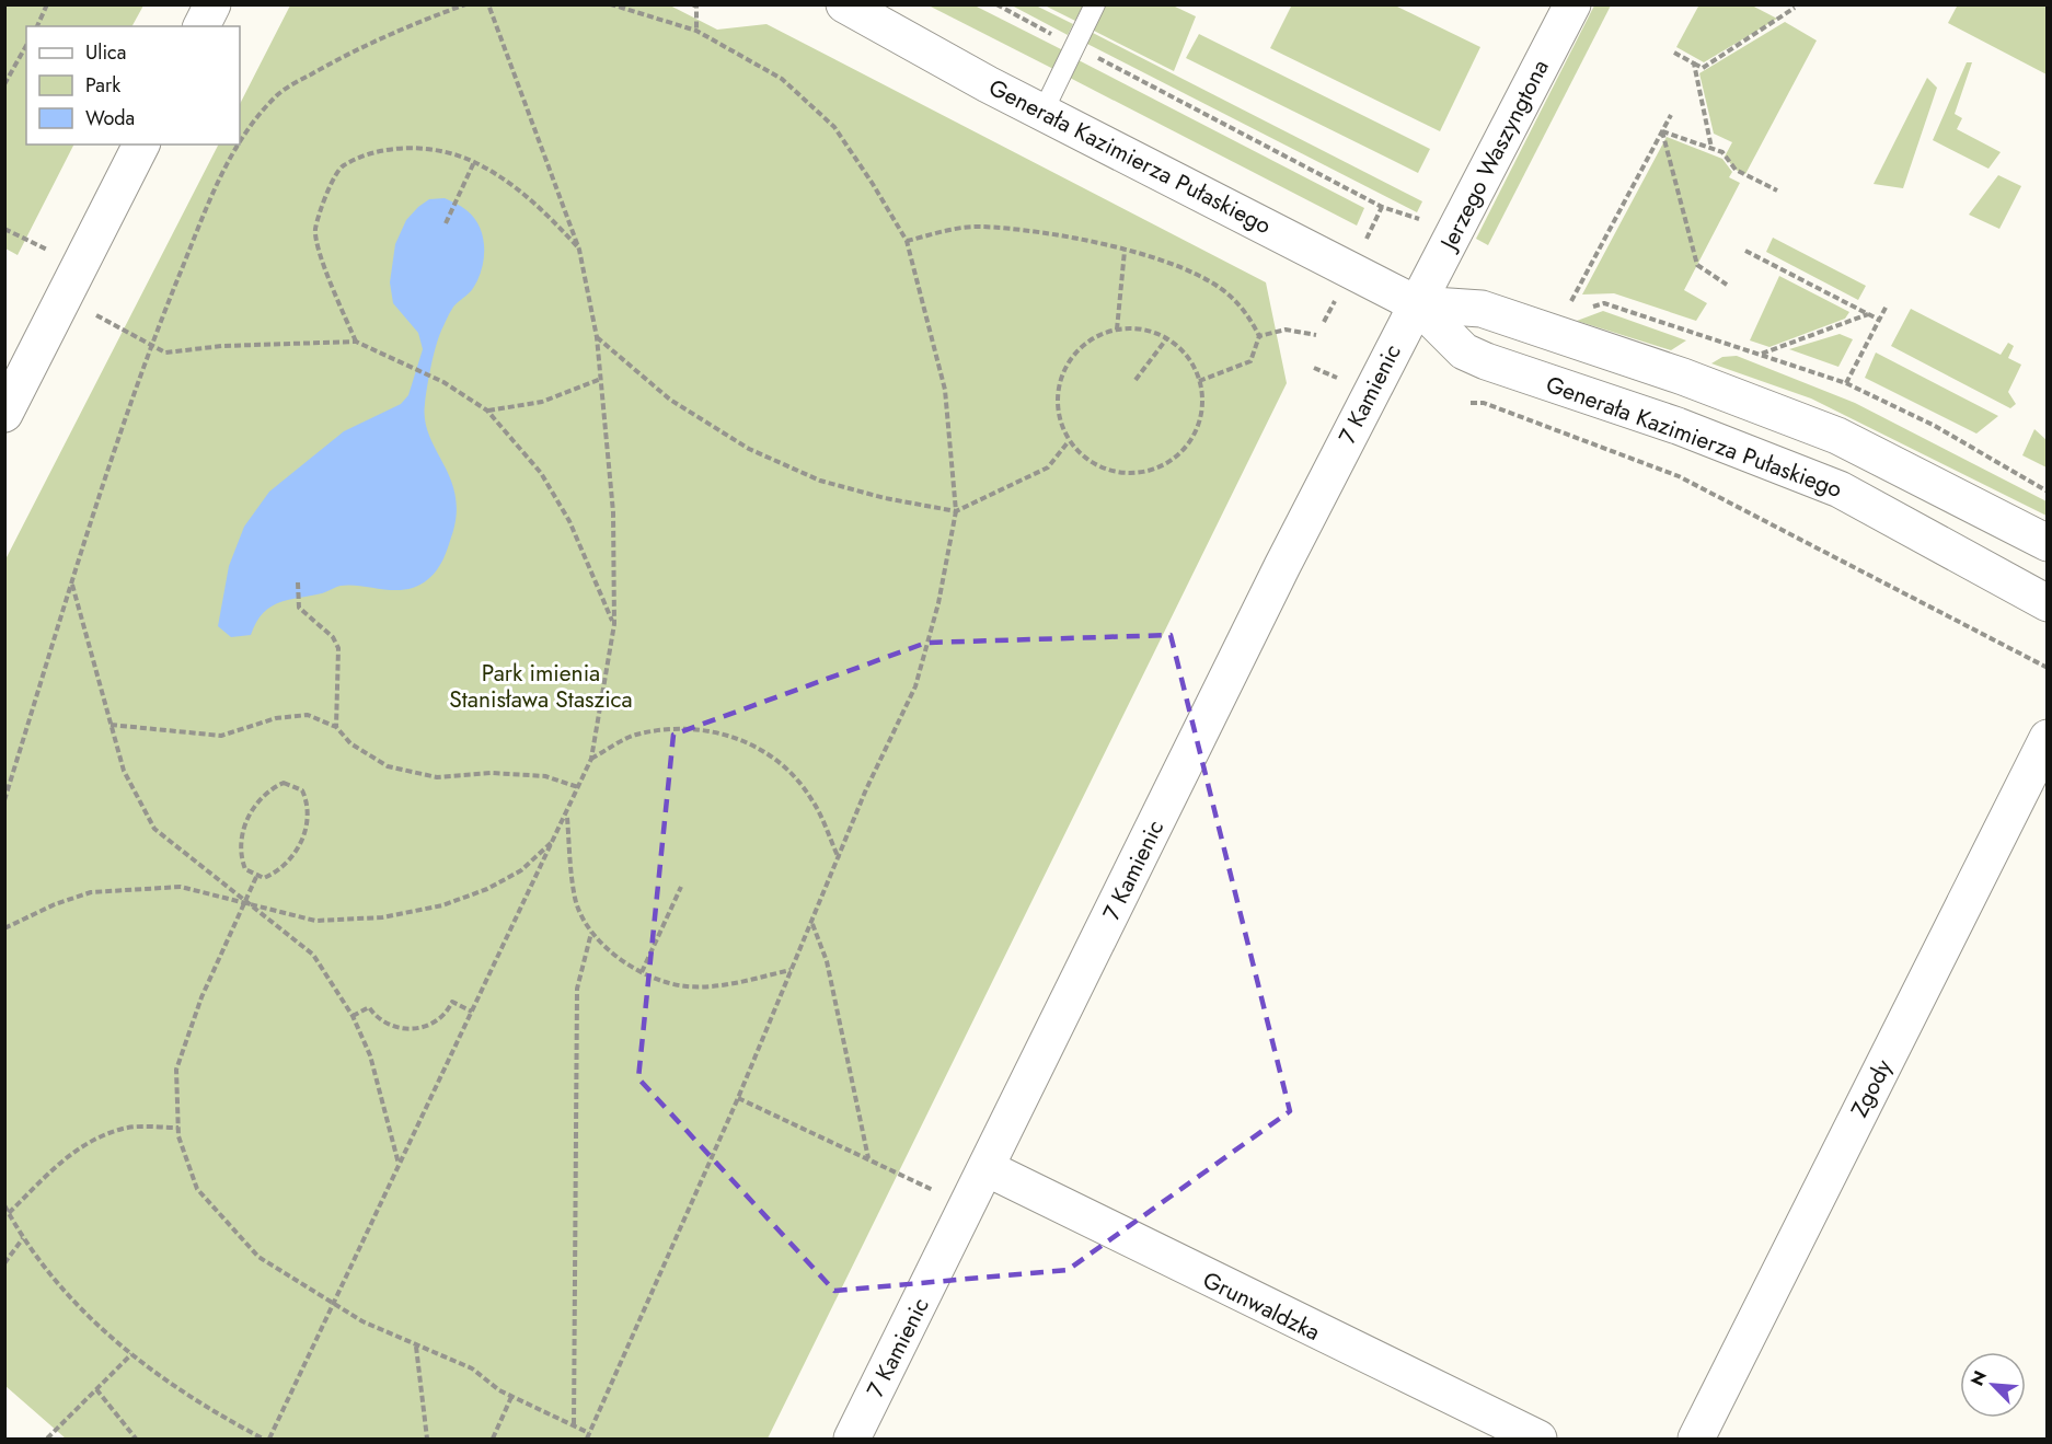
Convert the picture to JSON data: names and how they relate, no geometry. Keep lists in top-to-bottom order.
{
  "streets": {
    "street": [
      "Jerzego Waszyngtona",
      "Generała Kazimierza Pułaskiego",
      "7 Kamienic",
      "Zgody",
      "Grunwaldzka"
    ]
  },
  "crossings": [
    ["Jerzego Waszyngtona", "Generała Kazimierza Pułaskiego"],
    ["Jerzego Waszyngtona", "7 Kamienic"],
    ["Generała Kazimierza Pułaskiego", "7 Kamienic"],
    ["7 Kamienic", "Grunwaldzka"]
  ],
  "parks": ["Park imienia Stanisława Staszica"],
  "legend": ["Ulica", "Park", "Woda"],
  "north": "top left"
}
